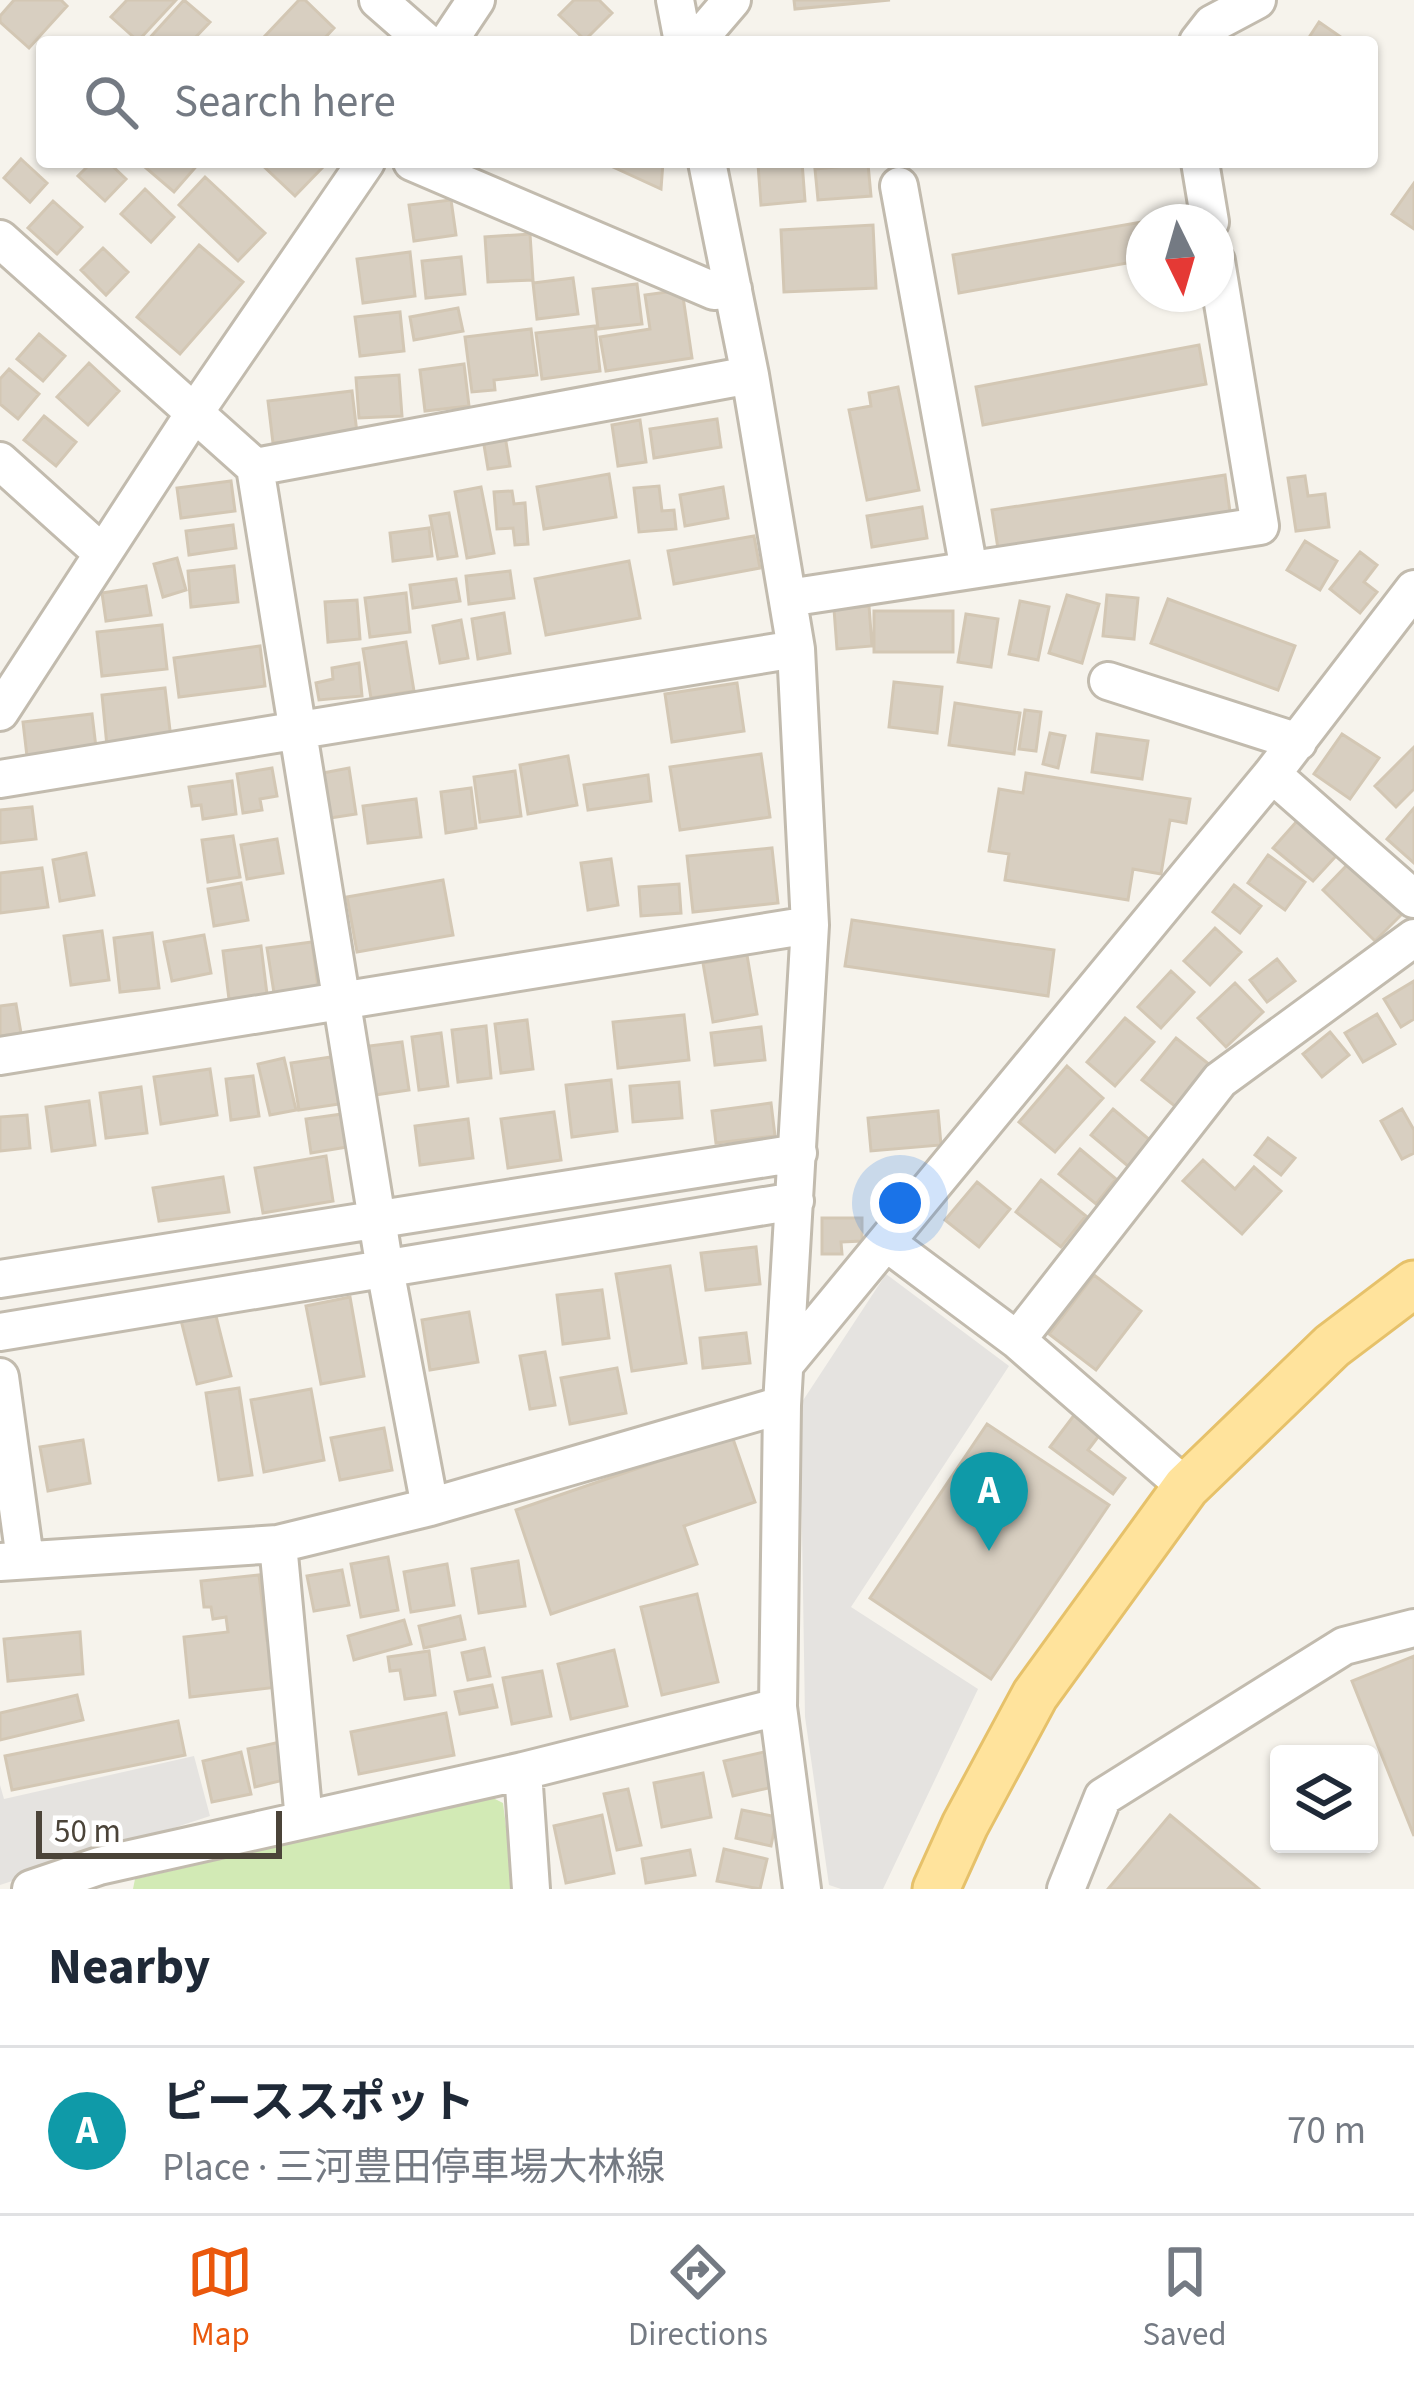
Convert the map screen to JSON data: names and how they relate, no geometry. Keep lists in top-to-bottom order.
{
  "scale_bar": "50 m",
  "north": "bottom",
  "page": {
    "search": "Search here",
    "pins": "A",
    "scale": "50 m",
    "heading": "Nearby",
    "list": [
      {
        "mark": "A",
        "name": "ピーススポット",
        "note": "Place · 三河豊田停車場大林線",
        "value": "70 m"
      }
    ],
    "nav": ["Map", "Directions", "Saved"]
  }
}
